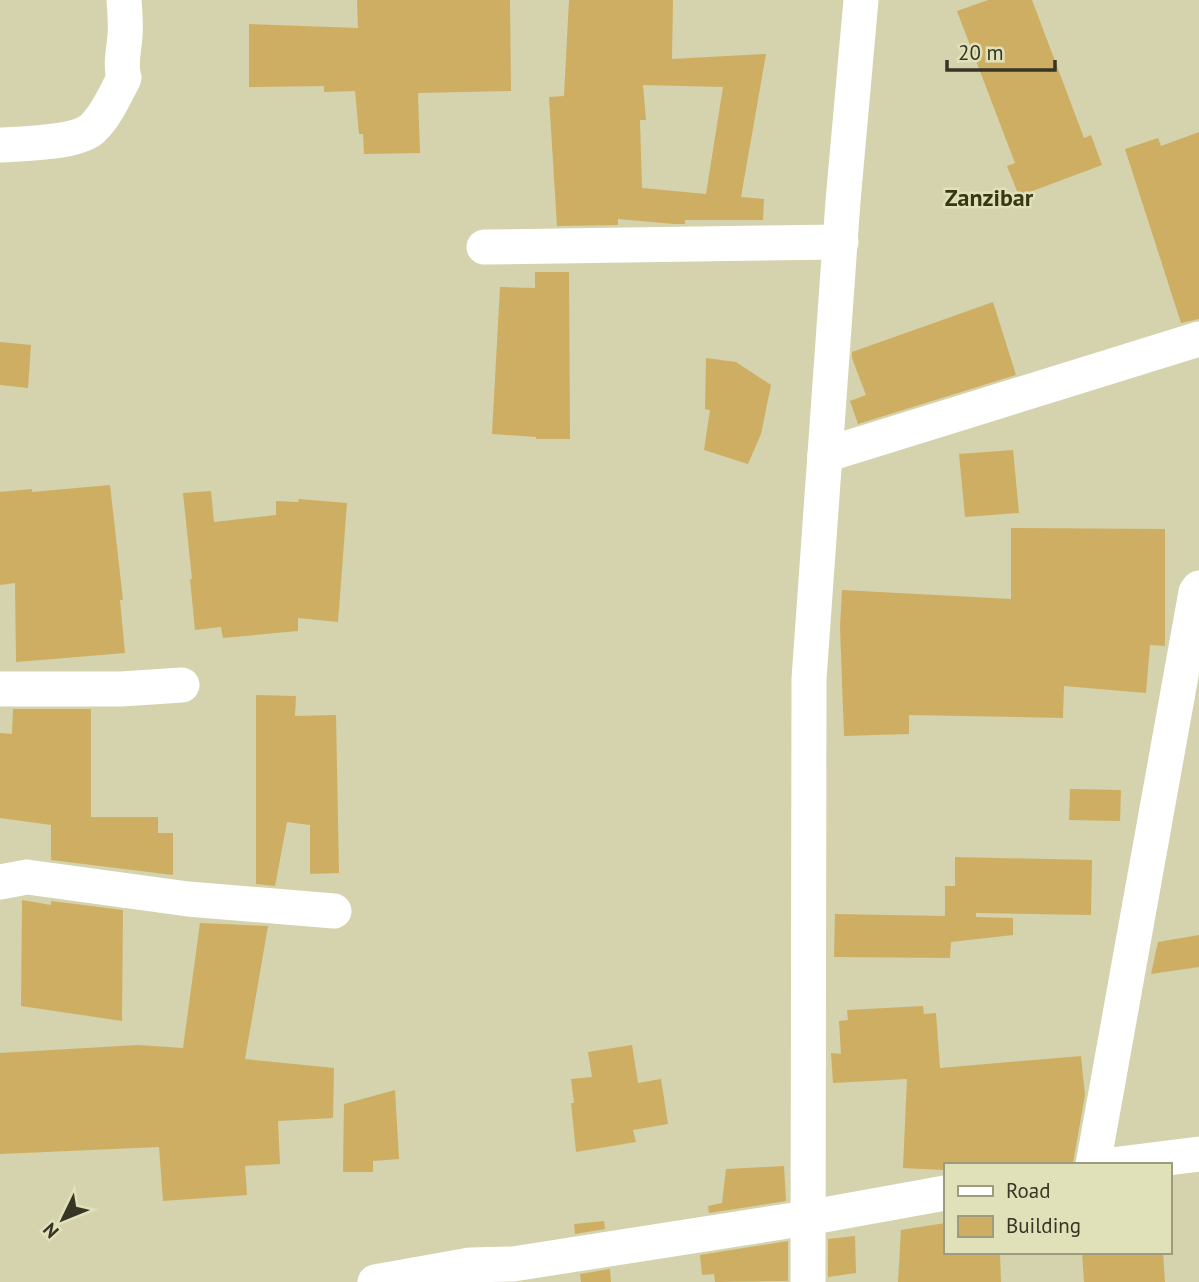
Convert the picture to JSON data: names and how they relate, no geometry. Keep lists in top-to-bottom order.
{
  "districts": ["Zanzibar"],
  "legend": ["Road", "Building"],
  "scale_bar": "20 m",
  "north": "bottom left"
}
